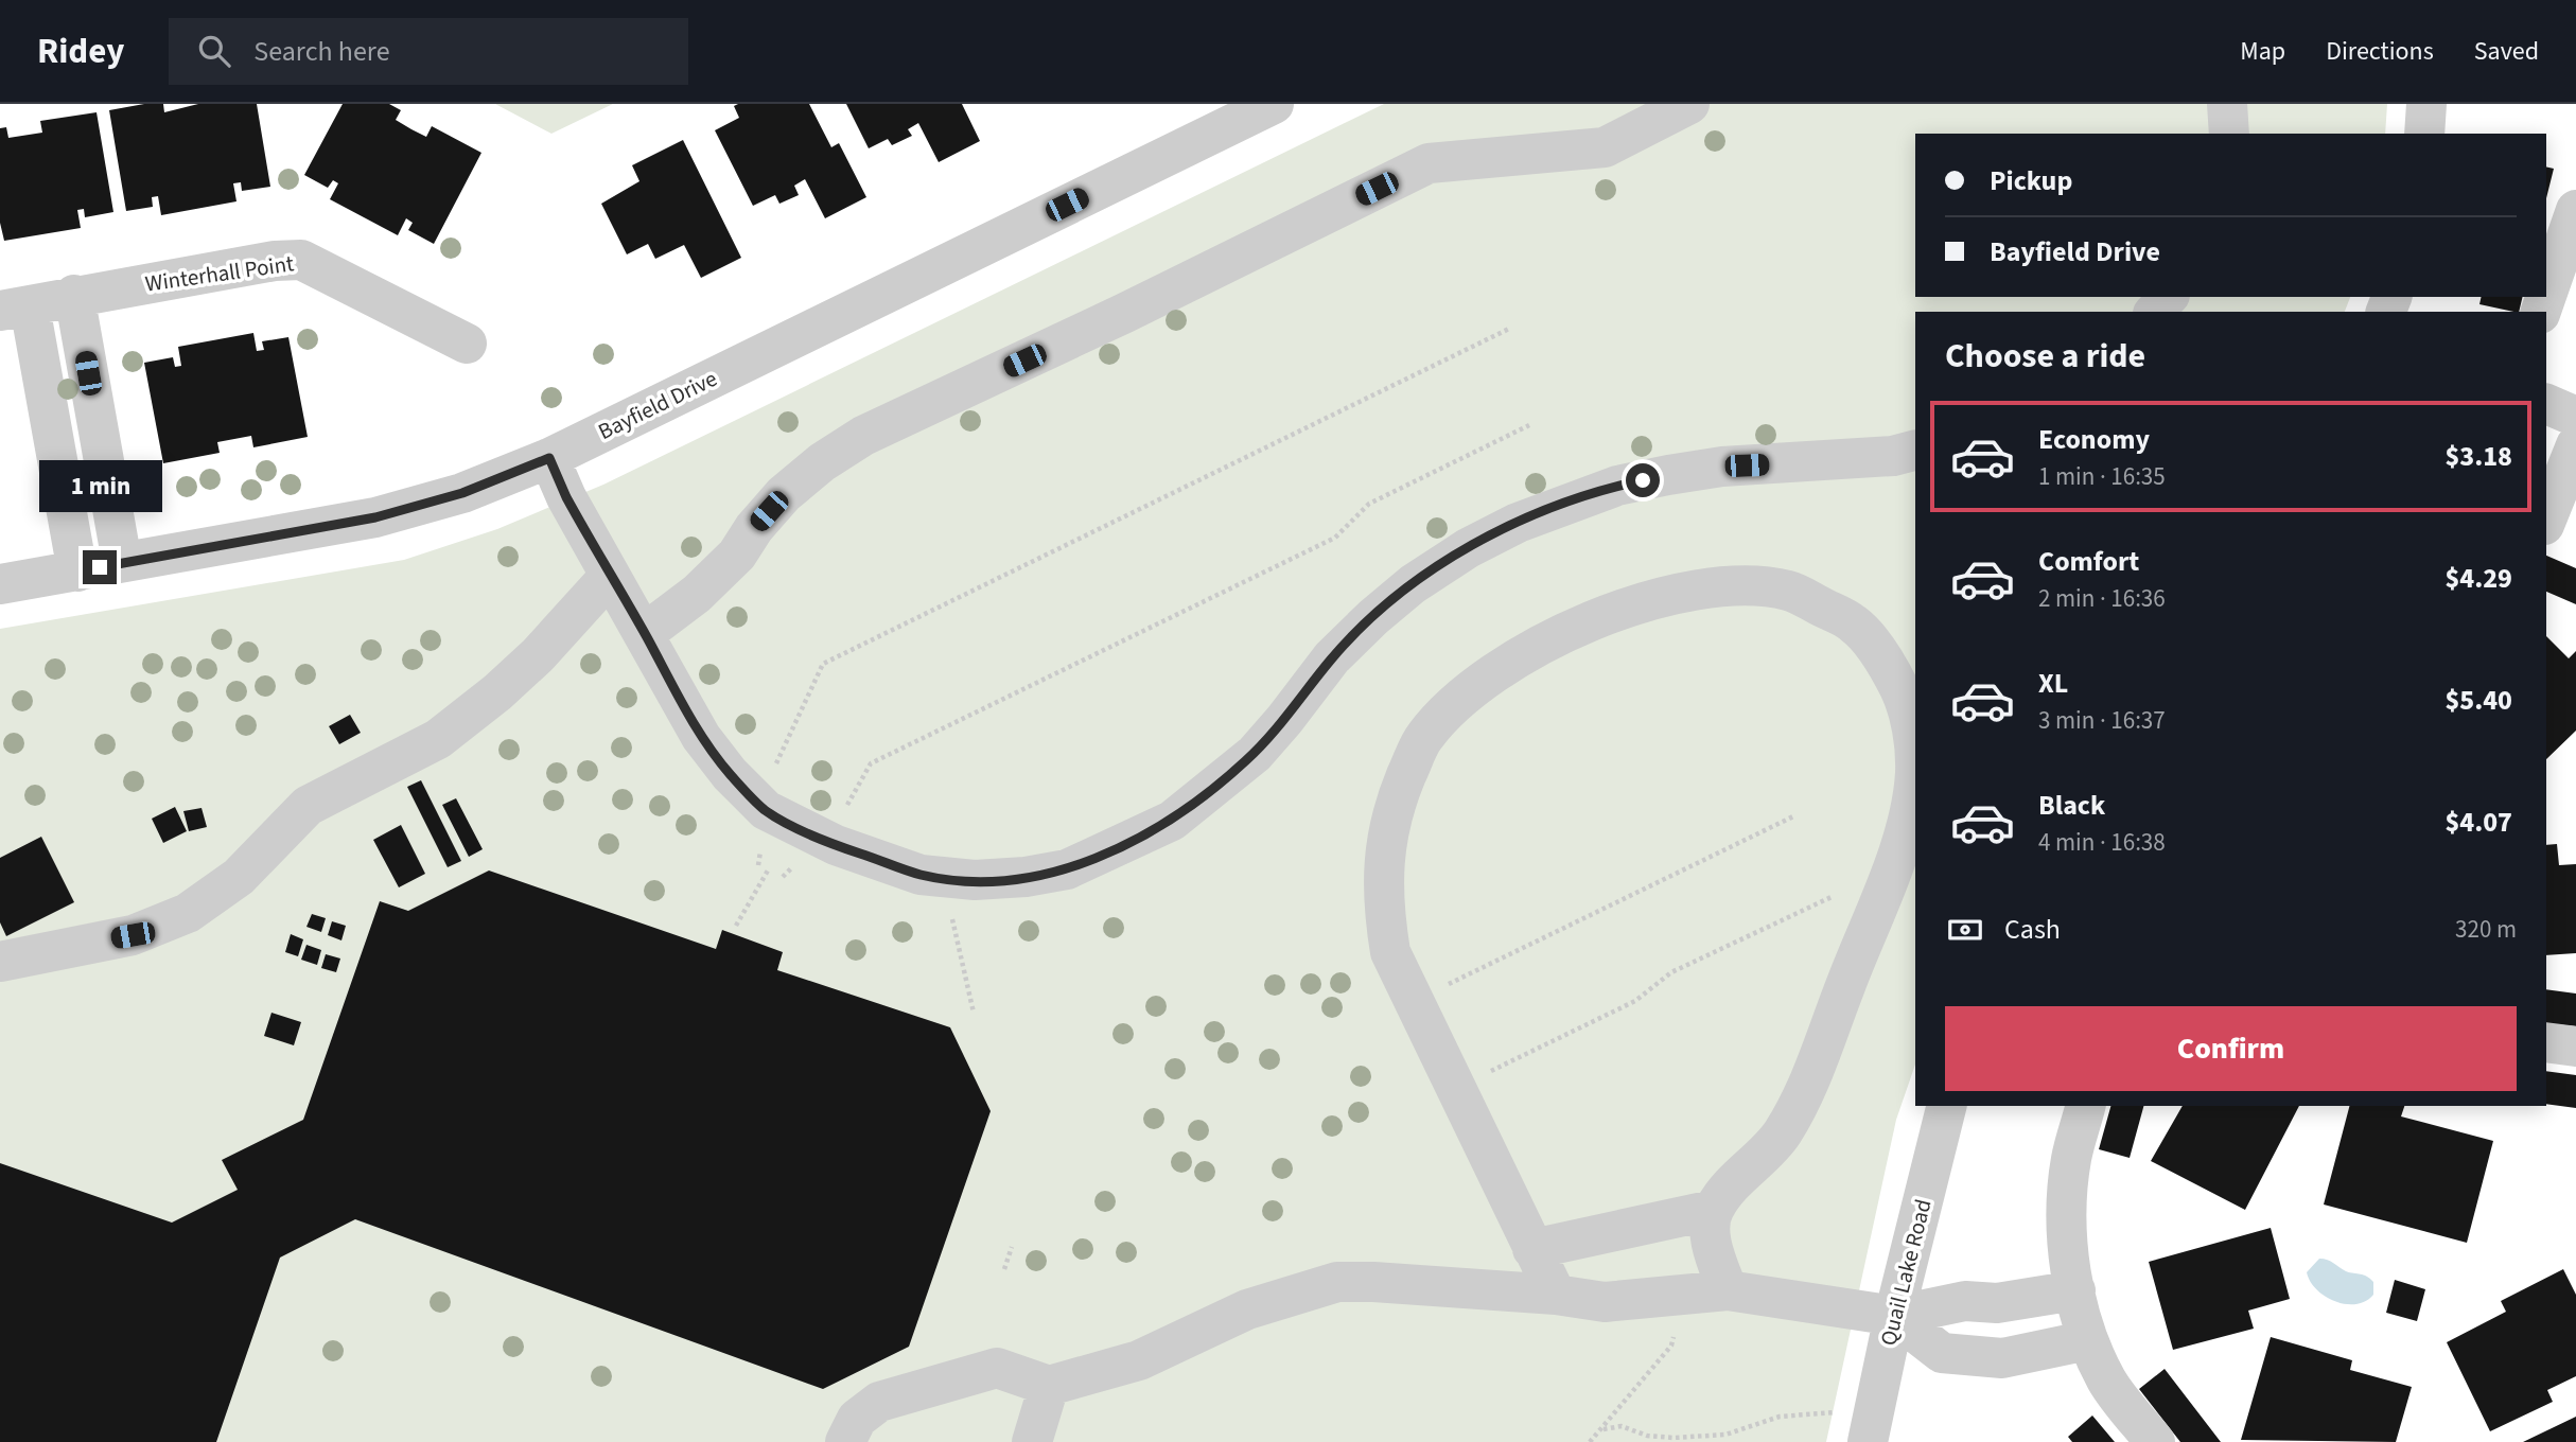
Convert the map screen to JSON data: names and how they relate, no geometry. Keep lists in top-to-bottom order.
{
  "streets": {
    "street": ["Winterhall Point", "Bayfield Drive", "Quail Lake Road"]
  },
  "page": {
    "header": "Ridey",
    "search": "Search here",
    "nav": ["Map", "Directions", "Saved"],
    "banner": ["Pickup", "Bayfield Drive"],
    "heading": "Choose a ride",
    "list": [
      {
        "name": "Economy",
        "note": "1 min · 16:35",
        "value": "$3.18"
      },
      {
        "name": "Comfort",
        "note": "2 min · 16:36",
        "value": "$4.29"
      },
      {
        "name": "XL",
        "note": "3 min · 16:37",
        "value": "$5.40"
      },
      {
        "name": "Black",
        "note": "4 min · 16:38",
        "value": "$4.07"
      }
    ],
    "bubble": "1 min",
    "pay": ["Cash", "320 m"],
    "buttons": "Confirm"
  }
}
